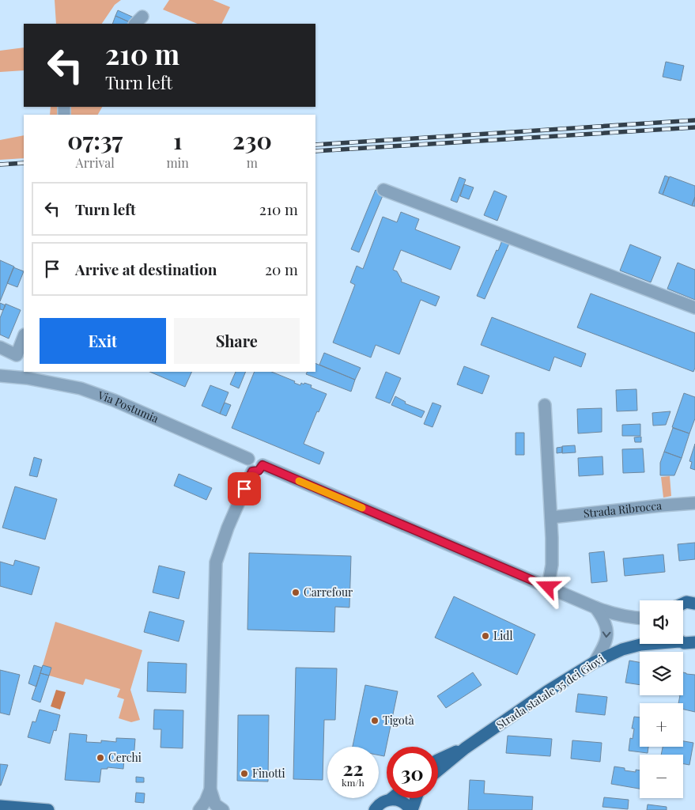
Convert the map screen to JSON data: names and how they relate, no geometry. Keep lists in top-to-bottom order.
{
  "streets": {
    "main road": ["Strada statale 35 dei Giovi"],
    "street": ["Via Postumia", "Strada Ribrocca"]
  },
  "places": [
    "Carrefour",
    "Lidl",
    "Tigotà",
    "Cerchi",
    "Finotti"
  ],
  "page": {
    "turn": ["210 m", "Turn left"],
    "eta": [
      "07:37",
      "Arrival",
      "1",
      "min",
      "230",
      "m"
    ],
    "list": [
      {
        "name": "Turn left",
        "value": "210 m"
      },
      {
        "name": "Arrive at destination",
        "value": "20 m"
      }
    ],
    "buttons": ["Exit", "Share"],
    "map_buttons": ["+", "−"],
    "speed": "22 km/h",
    "limit": "30"
  }
}
